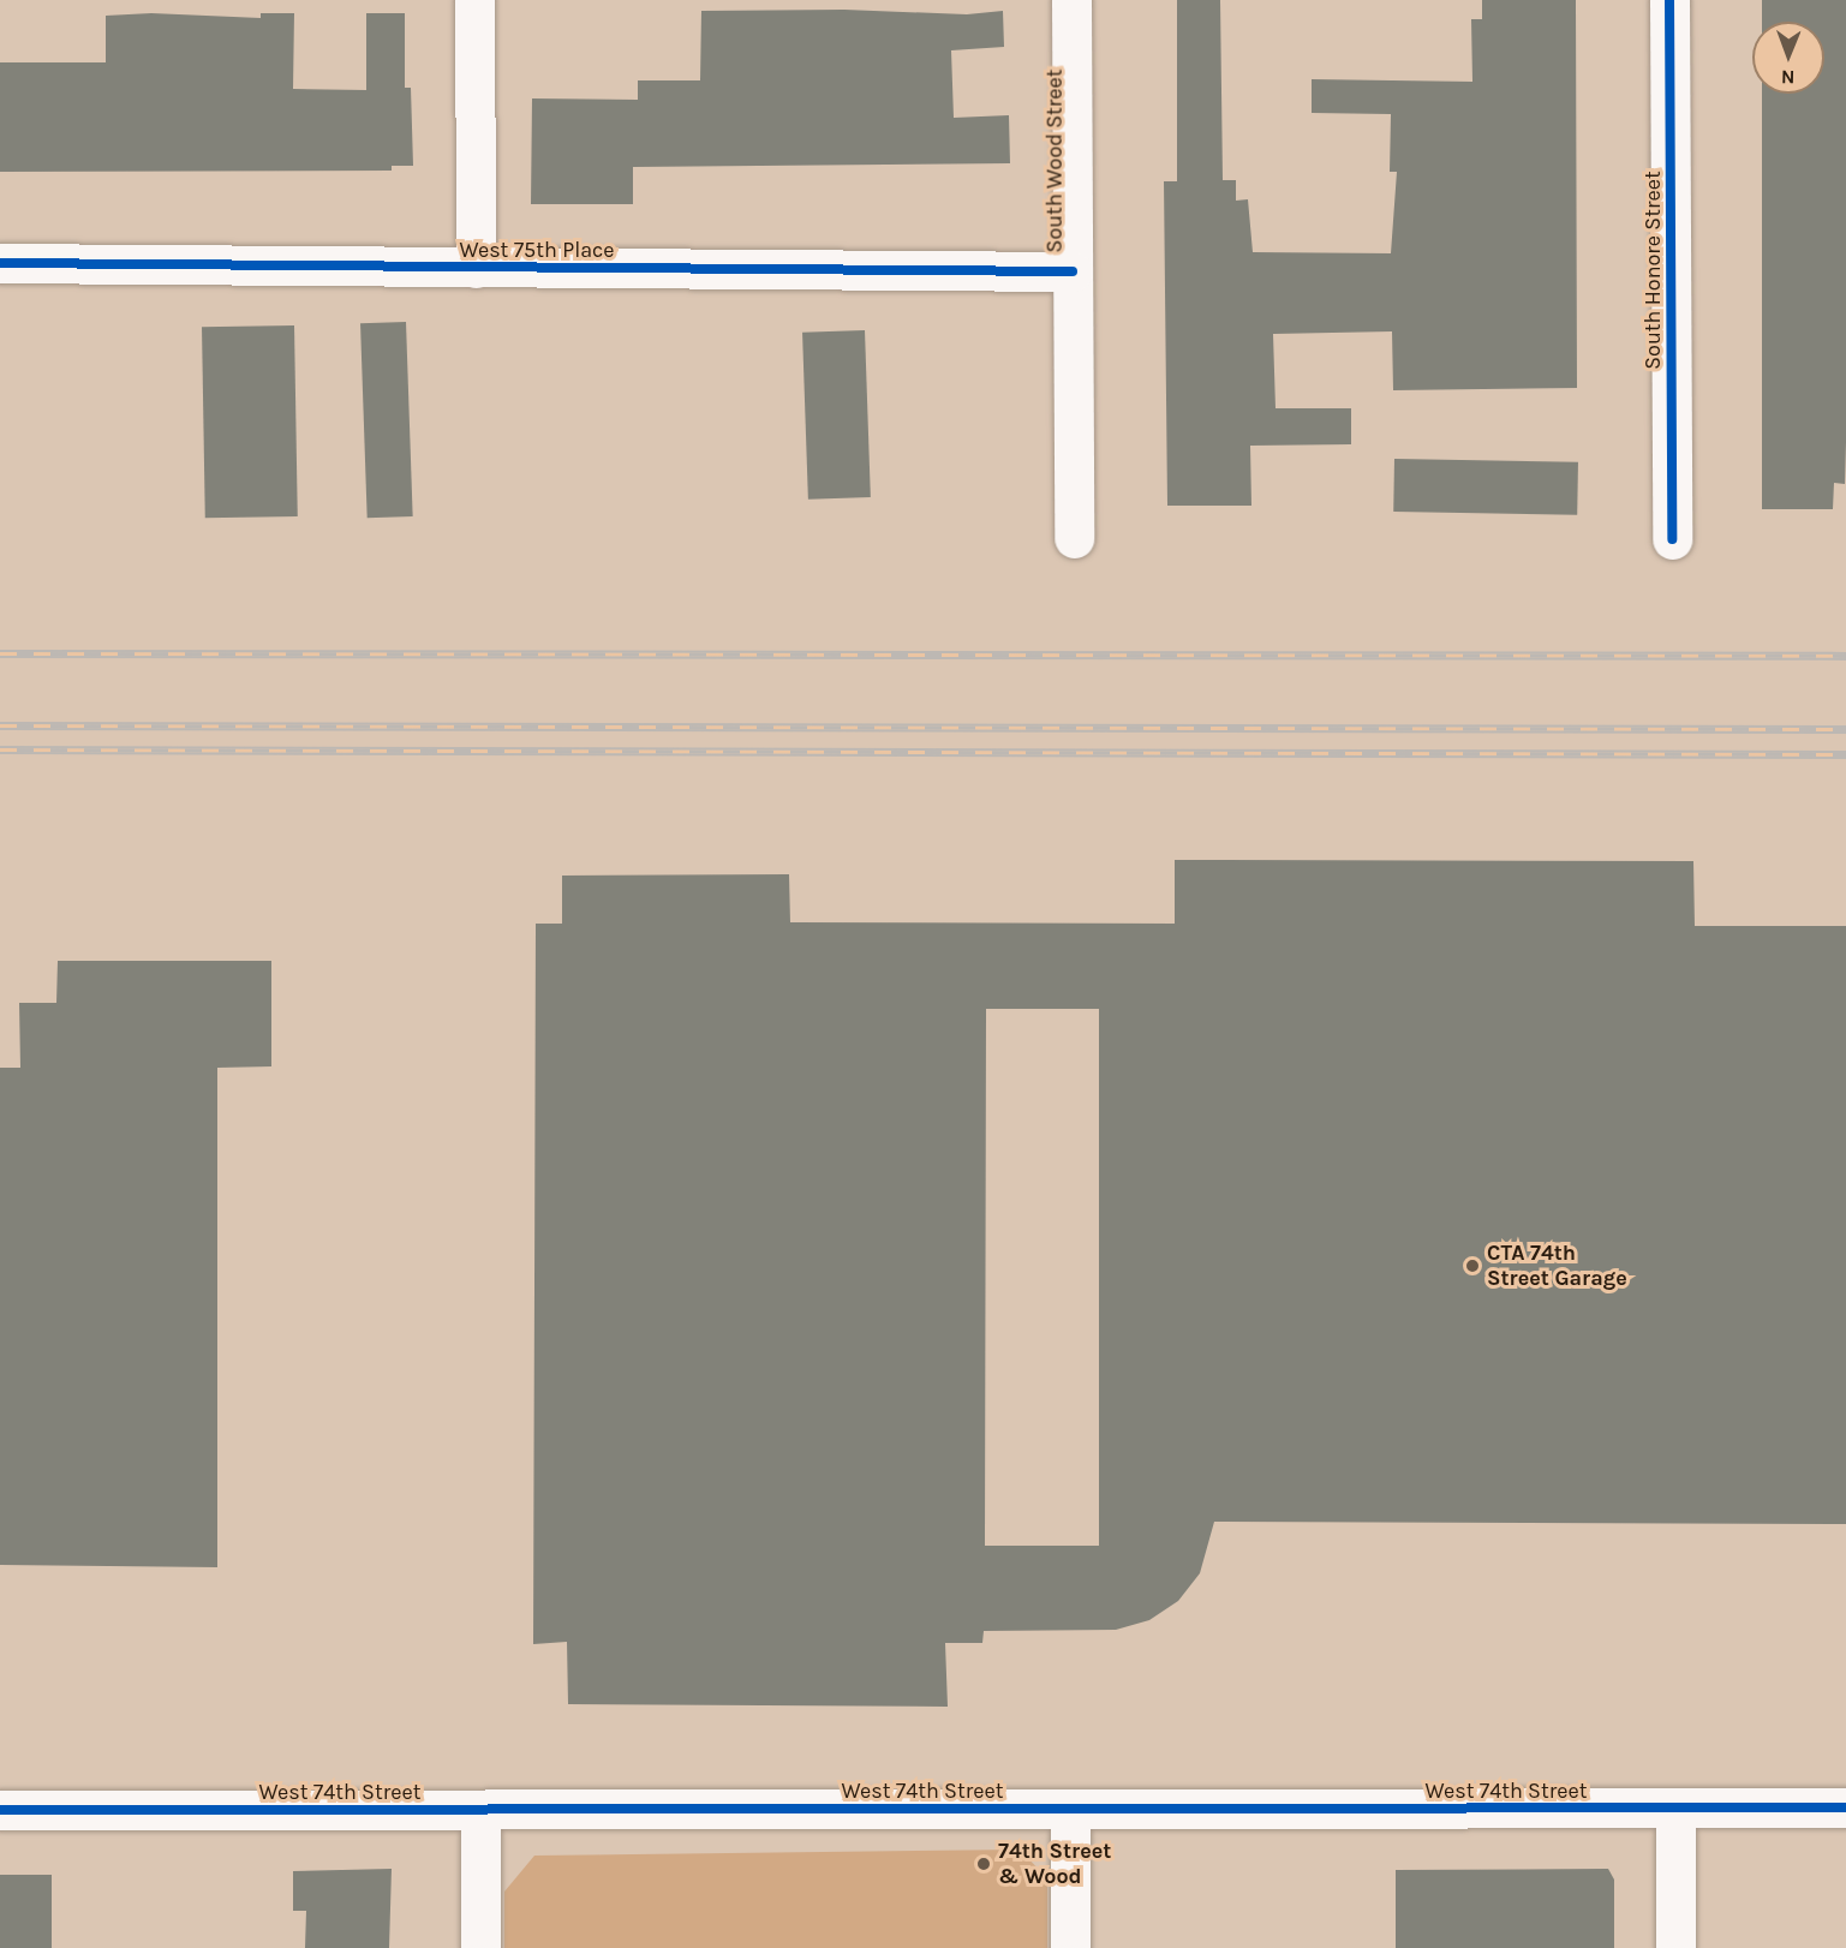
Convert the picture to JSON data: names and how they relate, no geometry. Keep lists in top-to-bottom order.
{
  "streets": {
    "street": [
      "South Wood Street",
      "West 75th Place",
      "South Honore Street",
      "West 74th Street"
    ]
  },
  "crossings": [
    ["South Wood Street", "West 75th Place"]
  ],
  "places": ["CTA 74th Street Garage", "74th Street & Wood"],
  "north": "bottom"
}
